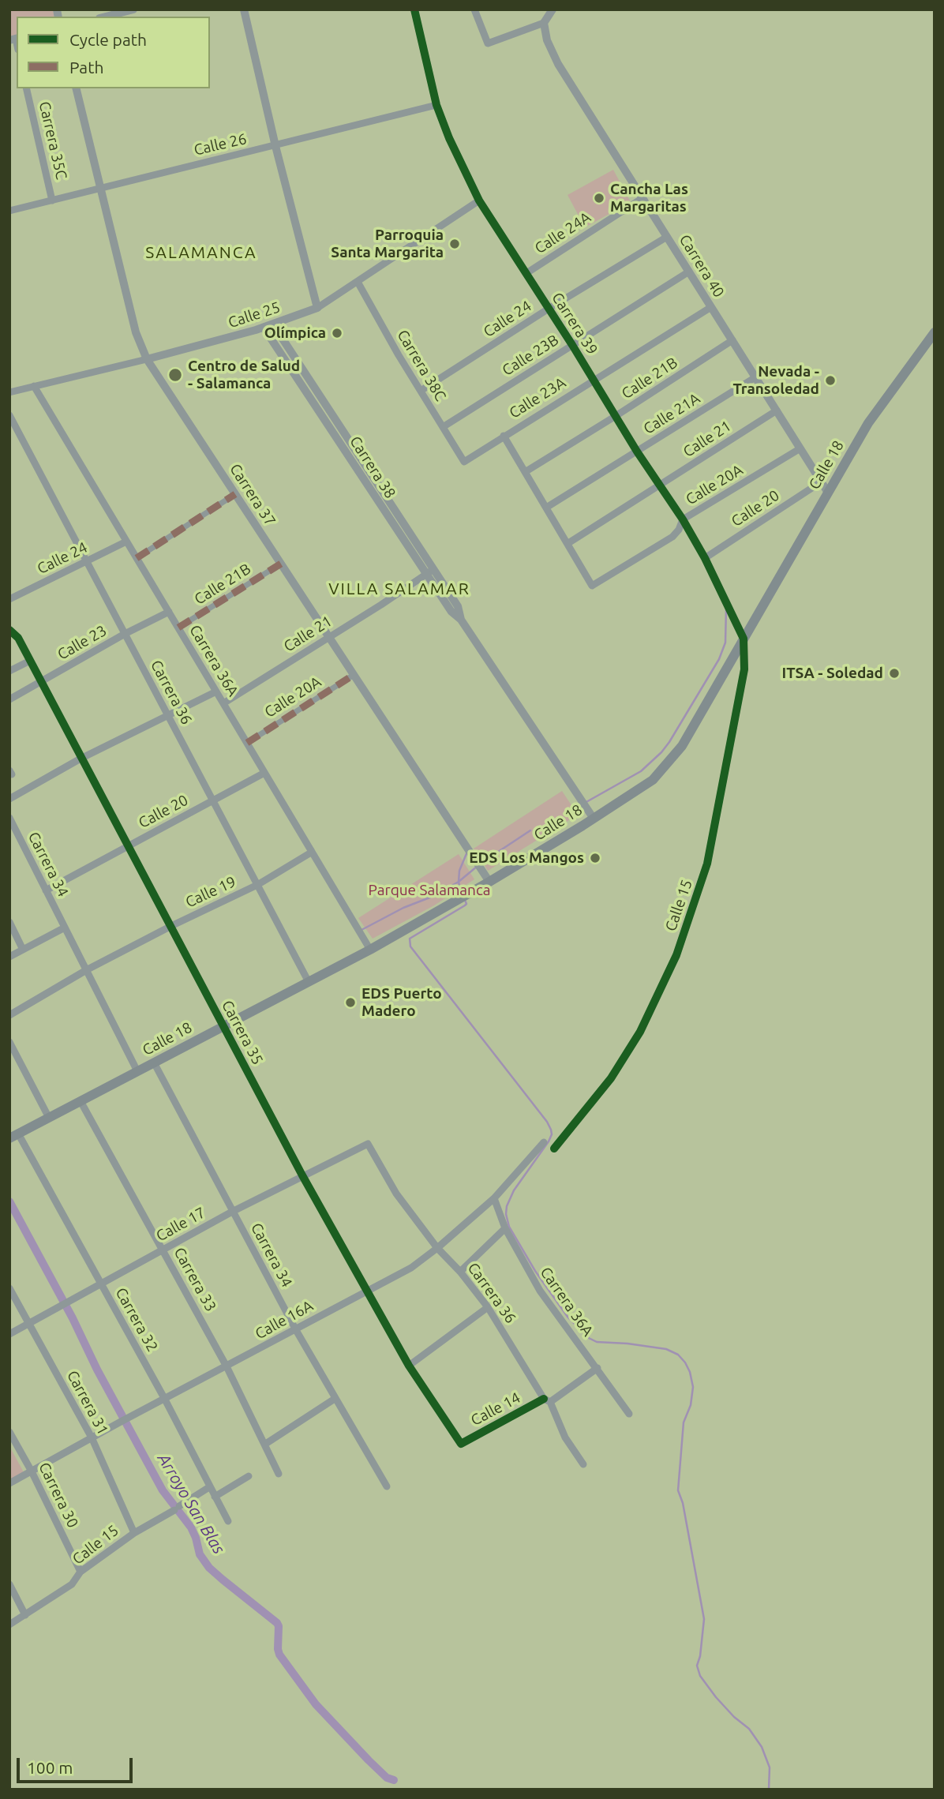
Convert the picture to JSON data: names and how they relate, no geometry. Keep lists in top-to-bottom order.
{
  "streets": {
    "main road": ["Calle 18"],
    "street": [
      "Carrera 35C",
      "Calle 26",
      "Calle 24A",
      "Carrera 40",
      "Calle 25",
      "Calle 24",
      "Carrera 39",
      "Calle 23B",
      "Carrera 38C",
      "Calle 21B",
      "Calle 23A",
      "Calle 21A",
      "Calle 21",
      "Carrera 38",
      "Calle 20A",
      "Carrera 37",
      "Calle 20",
      "Calle 23",
      "Carrera 36A",
      "Carrera 36",
      "Carrera 34",
      "Calle 19",
      "Calle 15",
      "Carrera 35",
      "Calle 17",
      "Carrera 33",
      "Carrera 32",
      "Calle 16A",
      "Carrera 31",
      "Calle 14",
      "Carrera 30"
    ]
  },
  "crossings": [
    ["Carrera 35C", "Calle 26"],
    ["Calle 26", "Carrera 39"],
    ["Calle 26", "Carrera 37"],
    ["Calle 24A", "Carrera 40"],
    ["Calle 24A", "Carrera 39"],
    ["Carrera 40", "Calle 24"],
    ["Carrera 40", "Calle 23B"],
    ["Carrera 40", "Calle 21B"],
    ["Carrera 40", "Calle 23A"],
    ["Carrera 40", "Calle 21A"],
    ["Carrera 40", "Calle 21"],
    ["Carrera 40", "Calle 18"],
    ["Carrera 40", "Calle 20A"],
    ["Carrera 40", "Calle 20"],
    ["Calle 25", "Carrera 39"],
    ["Calle 25", "Carrera 38C"],
    ["Calle 25", "Carrera 38"],
    ["Calle 25", "Carrera 37"],
    ["Calle 25", "Carrera 36A"],
    ["Calle 24", "Carrera 39"],
    ["Calle 24", "Carrera 38C"],
    ["Calle 24", "Carrera 36A"],
    ["Calle 24", "Carrera 36"],
    ["Carrera 39", "Calle 23B"],
    ["Carrera 39", "Calle 21B"],
    ["Carrera 39", "Calle 23A"],
    ["Carrera 39", "Calle 21A"],
    ["Carrera 39", "Calle 21"],
    ["Carrera 39", "Calle 18"],
    ["Carrera 39", "Calle 20A"],
    ["Carrera 39", "Calle 20"],
    ["Carrera 39", "Calle 15"],
    ["Calle 23B", "Carrera 38C"],
    ["Carrera 38C", "Calle 23A"],
    ["Calle 21B", "Carrera 37"],
    ["Calle 21B", "Carrera 36A"],
    ["Calle 21", "Carrera 38"],
    ["Calle 21", "Calle 20A"],
    ["Calle 21", "Carrera 37"],
    ["Calle 21", "Carrera 36A"],
    ["Calle 18", "Carrera 38"],
    ["Calle 18", "Carrera 37"],
    ["Calle 18", "Carrera 36A"],
    ["Calle 18", "Carrera 36"],
    ["Calle 18", "Carrera 34"],
    ["Calle 18", "Calle 15"],
    ["Calle 18", "Carrera 35"],
    ["Calle 18", "Carrera 33"],
    ["Calle 18", "Carrera 32"],
    ["Calle 20A", "Carrera 37"],
    ["Calle 20A", "Carrera 36A"],
    ["Calle 20", "Carrera 36A"],
    ["Calle 20", "Carrera 36"],
    ["Calle 20", "Carrera 34"],
    ["Calle 20", "Carrera 35"],
    ["Calle 23", "Carrera 36A"],
    ["Calle 23", "Carrera 36"],
    ["Calle 23", "Carrera 35"],
    ["Carrera 36A", "Calle 19"],
    ["Carrera 36A", "Calle 16A"],
    ["Carrera 36A", "Calle 14"],
    ["Carrera 36", "Calle 19"],
    ["Carrera 36", "Calle 17"],
    ["Carrera 36", "Calle 16A"],
    ["Carrera 36", "Calle 14"],
    ["Carrera 34", "Calle 19"],
    ["Carrera 34", "Calle 17"],
    ["Carrera 34", "Calle 16A"],
    ["Calle 19", "Carrera 35"],
    ["Calle 15", "Carrera 32"],
    ["Calle 15", "Carrera 31"],
    ["Calle 15", "Carrera 30"],
    ["Carrera 35", "Calle 17"],
    ["Carrera 35", "Calle 16A"],
    ["Carrera 35", "Calle 14"],
    ["Calle 17", "Carrera 33"],
    ["Calle 17", "Carrera 32"],
    ["Calle 17", "Carrera 31"],
    ["Carrera 33", "Calle 16A"],
    ["Carrera 32", "Calle 16A"],
    ["Calle 16A", "Carrera 31"],
    ["Calle 16A", "Carrera 30"]
  ],
  "districts": ["SALAMANCA", "VILLA SALAMAR"],
  "water": ["Arroyo San Blas"],
  "parks": ["Parque Salamanca"],
  "places": [
    "Cancha Las Margaritas",
    "Parroquia Santa Margarita",
    "Olímpica",
    "Centro de Salud - Salamanca",
    "Nevada - Transoledad",
    "ITSA - Soledad",
    "EDS Los Mangos",
    "EDS Puerto Madero"
  ],
  "legend": ["Cycle path", "Path"],
  "scale_bar": "100 m"
}
